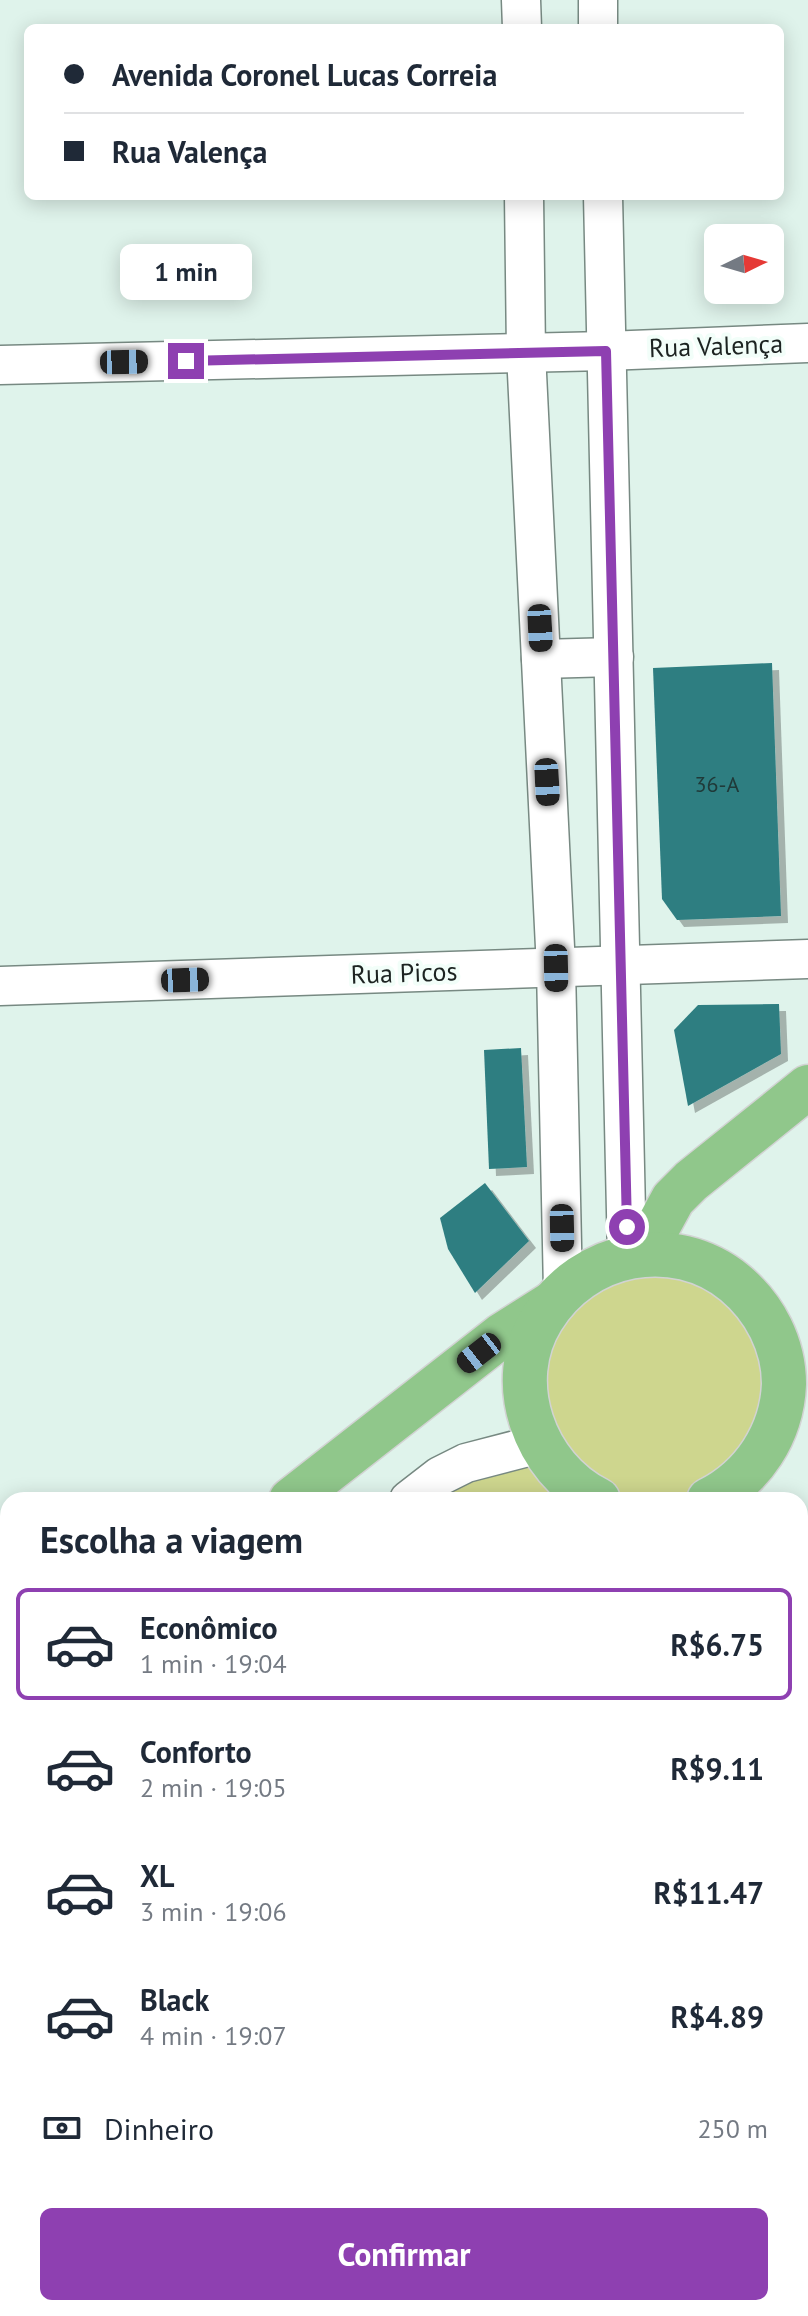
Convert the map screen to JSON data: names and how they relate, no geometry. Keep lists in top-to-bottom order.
{
  "streets": {
    "street": ["Rua Valença", "Rua Picos"]
  },
  "house_numbers": ["36-A"],
  "north": "right",
  "page": {
    "banner": ["Avenida Coronel Lucas Correia", "Rua Valença"],
    "bubble": "1 min",
    "heading": "Escolha a viagem",
    "list": [
      {
        "name": "Econômico",
        "note": "1 min · 19:04",
        "value": "R$6.75"
      },
      {
        "name": "Conforto",
        "note": "2 min · 19:05",
        "value": "R$9.11"
      },
      {
        "name": "XL",
        "note": "3 min · 19:06",
        "value": "R$11.47"
      },
      {
        "name": "Black",
        "note": "4 min · 19:07",
        "value": "R$4.89"
      }
    ],
    "pay": ["Dinheiro", "250 m"],
    "buttons": "Confirmar"
  }
}
